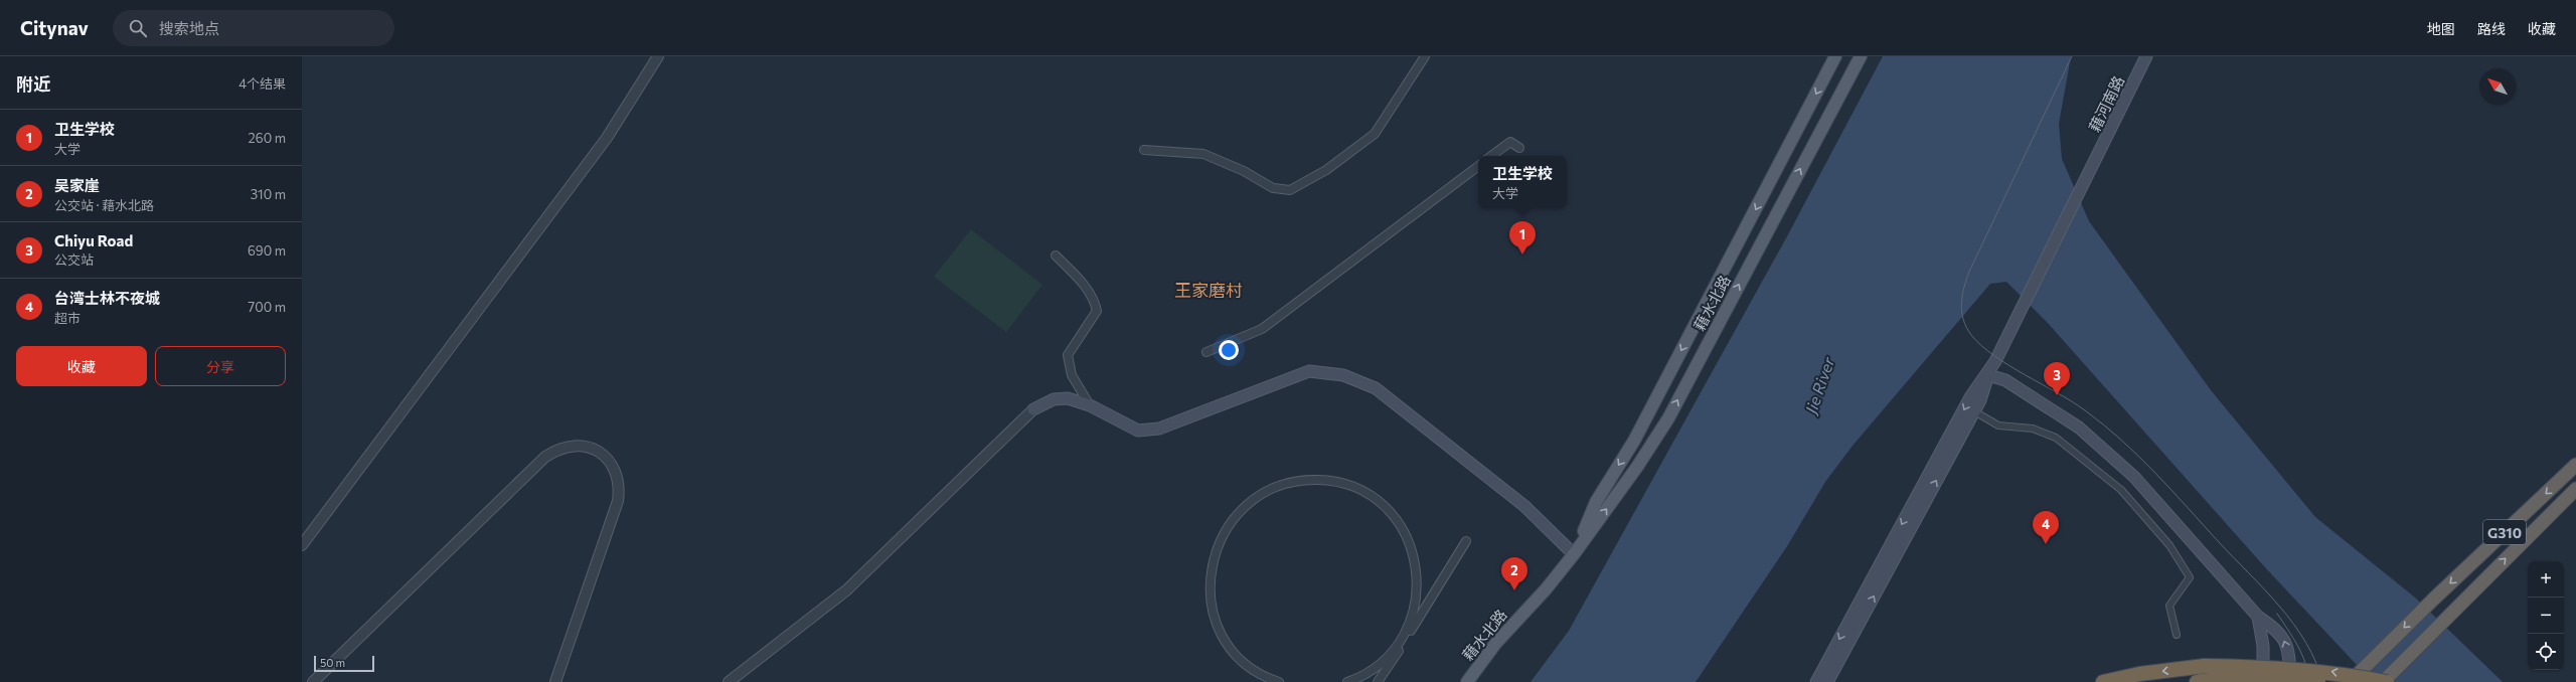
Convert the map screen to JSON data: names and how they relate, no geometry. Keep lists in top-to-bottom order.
{
  "streets": {
    "highway": ["G310"],
    "main road": ["藉河南路", "藉水北路"]
  },
  "districts": ["王家磨村"],
  "water": ["Jie River"],
  "scale_bar": "50 m",
  "north": "top left",
  "page": {
    "header": "Citynav",
    "search": "搜索地点",
    "nav": ["地图", "路线", "收藏"],
    "heading": ["附近", "4个结果"],
    "list": [
      {
        "mark": "1",
        "name": "卫生学校",
        "note": "大学",
        "value": "260 m"
      },
      {
        "mark": "2",
        "name": "吴家崖",
        "note": "公交站 · 藉水北路",
        "value": "310 m"
      },
      {
        "mark": "3",
        "name": "Chiyu Road",
        "note": "公交站",
        "value": "690 m"
      },
      {
        "mark": "4",
        "name": "台湾士林不夜城",
        "note": "超市",
        "value": "700 m"
      }
    ],
    "popup": ["卫生学校", "大学"],
    "pins": [
      "1",
      "3",
      "4",
      "2"
    ],
    "buttons": ["收藏", "分享"],
    "map_buttons": ["+", "−"],
    "scale": "50 m"
  }
}
